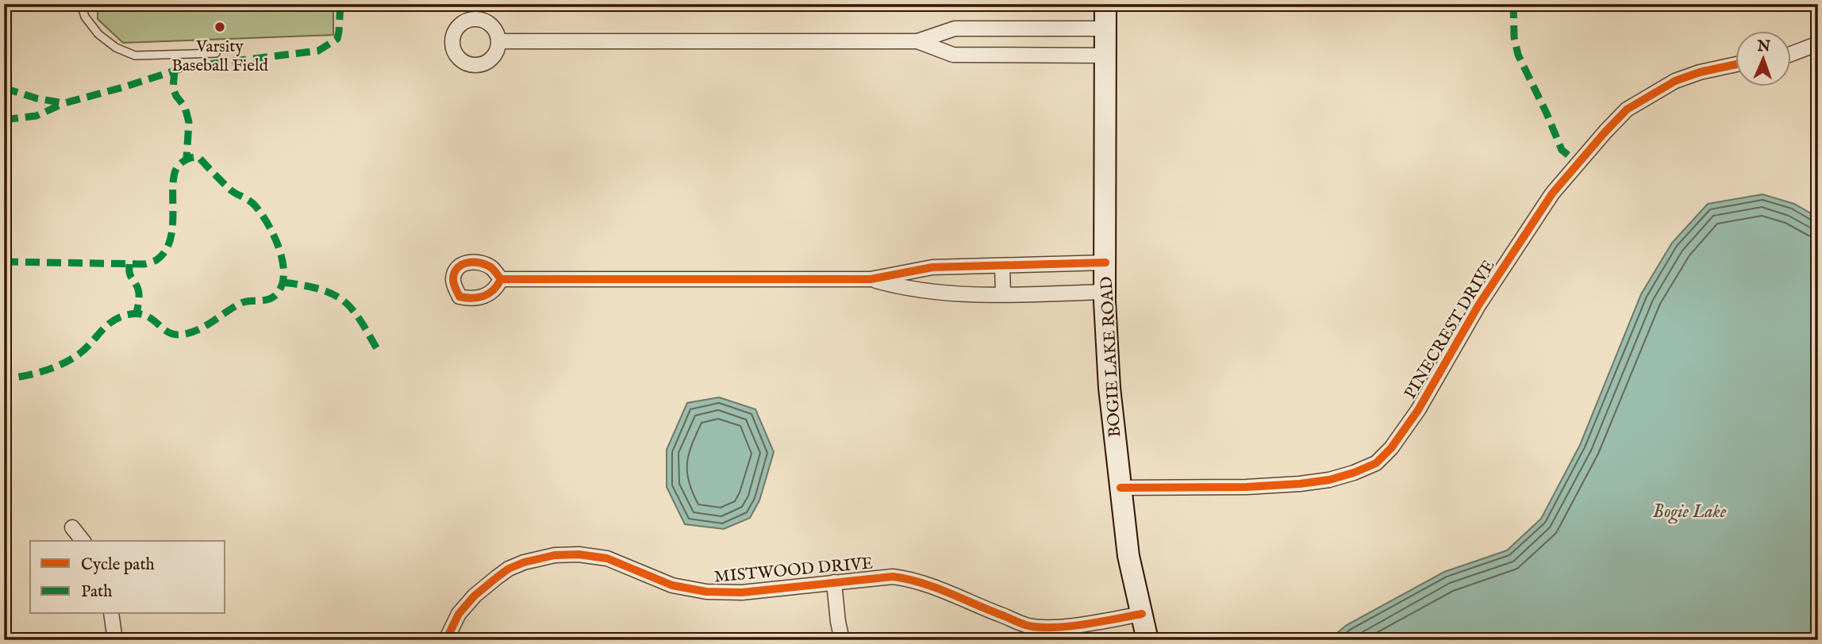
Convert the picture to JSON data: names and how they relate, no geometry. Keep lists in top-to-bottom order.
{
  "streets": {
    "main road": ["BOGIE LAKE ROAD"],
    "street": ["PINECREST DRIVE", "MISTWOOD DRIVE"]
  },
  "crossings": [
    ["PINECREST DRIVE", "BOGIE LAKE ROAD"],
    ["BOGIE LAKE ROAD", "MISTWOOD DRIVE"]
  ],
  "water": ["Bogie Lake"],
  "places": ["Varsity Baseball Field"],
  "legend": ["Cycle path", "Path"],
  "north": "top"
}
